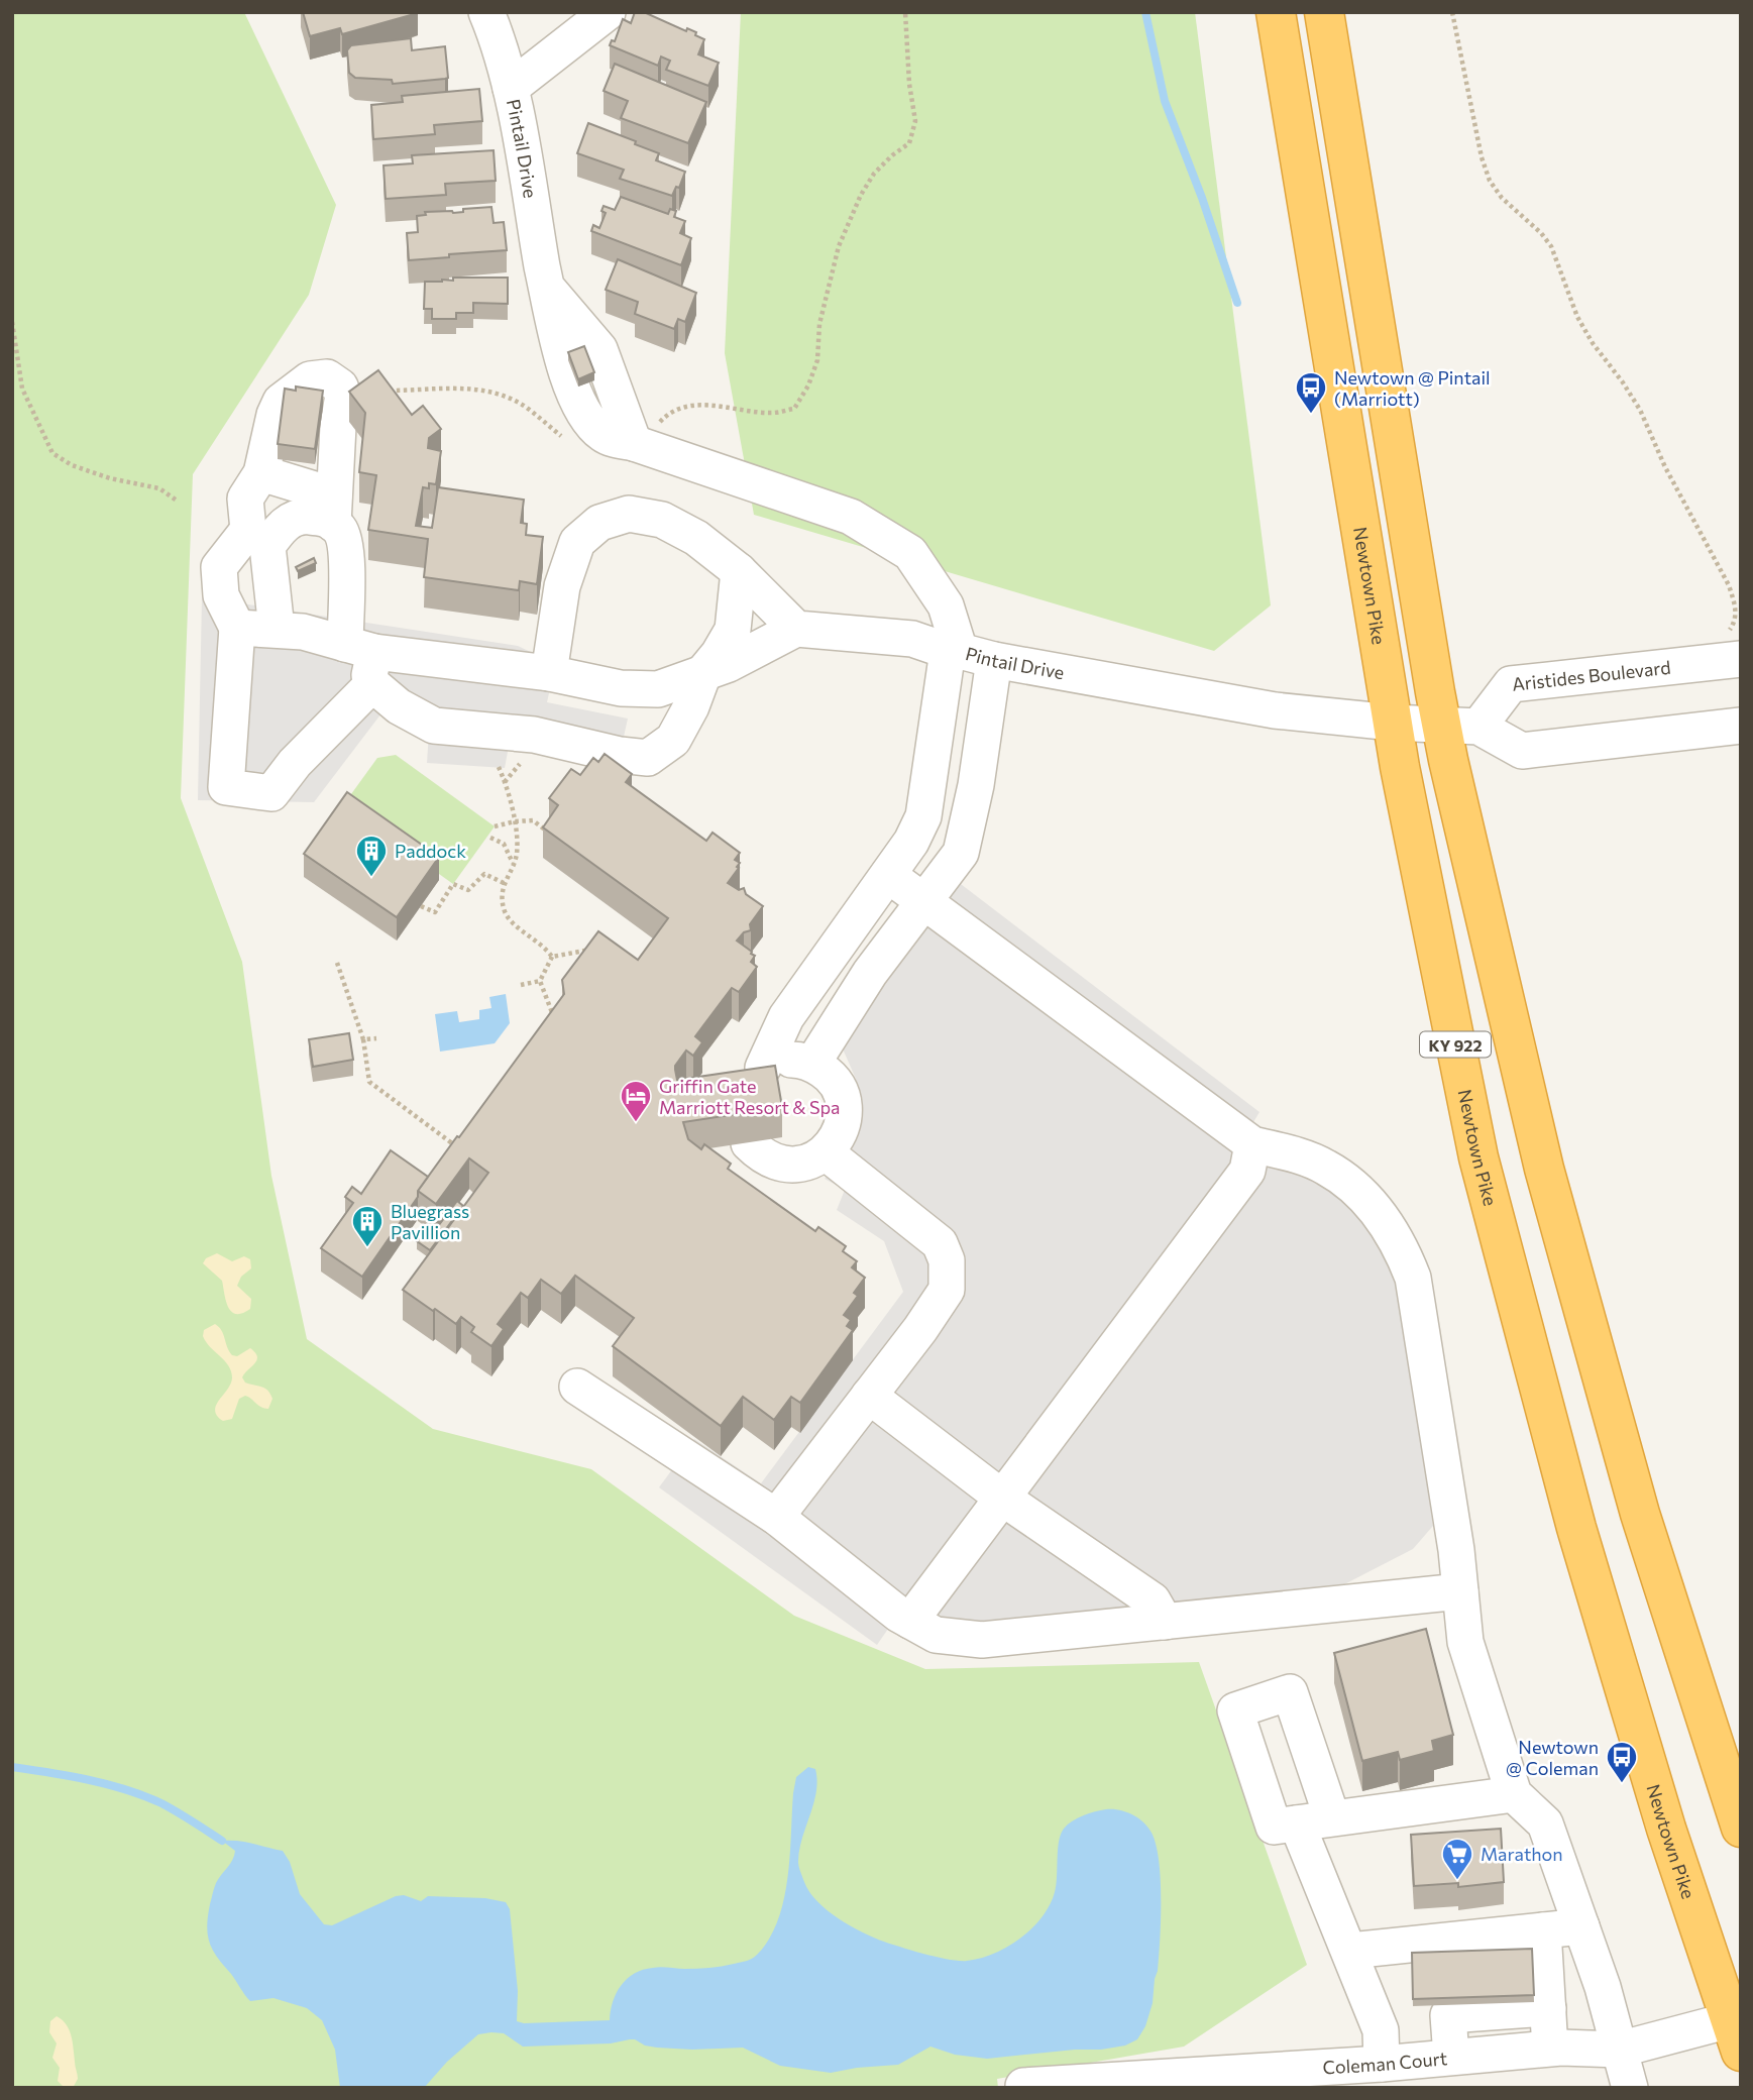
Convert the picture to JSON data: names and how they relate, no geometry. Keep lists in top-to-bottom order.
{
  "streets": {
    "highway": ["Newtown Pike", "KY 922"],
    "street": ["Pintail Drive", "Aristides Boulevard", "Coleman Court"]
  },
  "crossings": [
    ["Pintail Drive", "Newtown Pike"],
    ["Pintail Drive", "Aristides Boulevard"],
    ["Pintail Drive", "KY 922"],
    ["Newtown Pike", "Coleman Court"],
    ["Aristides Boulevard", "KY 922"]
  ],
  "places": {
    "bus stop": ["Newtown @ Pintail (Marriott)", "Newtown @ Coleman"],
    "building": ["Paddock", "Bluegrass Pavillion"],
    "hotel": ["Griffin Gate Marriott Resort & Spa"],
    "supermarket": ["Marathon"]
  }
}
